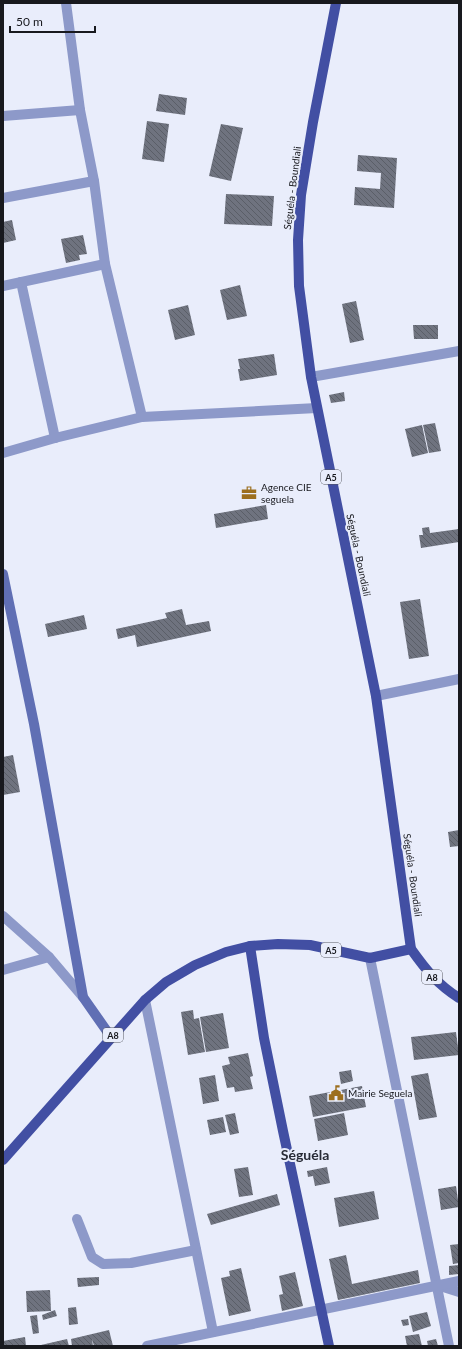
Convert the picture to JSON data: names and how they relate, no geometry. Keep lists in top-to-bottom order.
{
  "streets": {
    "main road": ["Séguéla - Boundiali", "A5", "A8"]
  },
  "crossings": [
    ["Séguéla - Boundiali", "A5"],
    ["Séguéla - Boundiali", "A8"],
    ["A5", "A8"]
  ],
  "districts": ["Séguéla"],
  "places": {
    "office": ["Agence CIE seguela"],
    "public building": ["Mairie Seguela"]
  },
  "scale_bar": "50 m"
}
